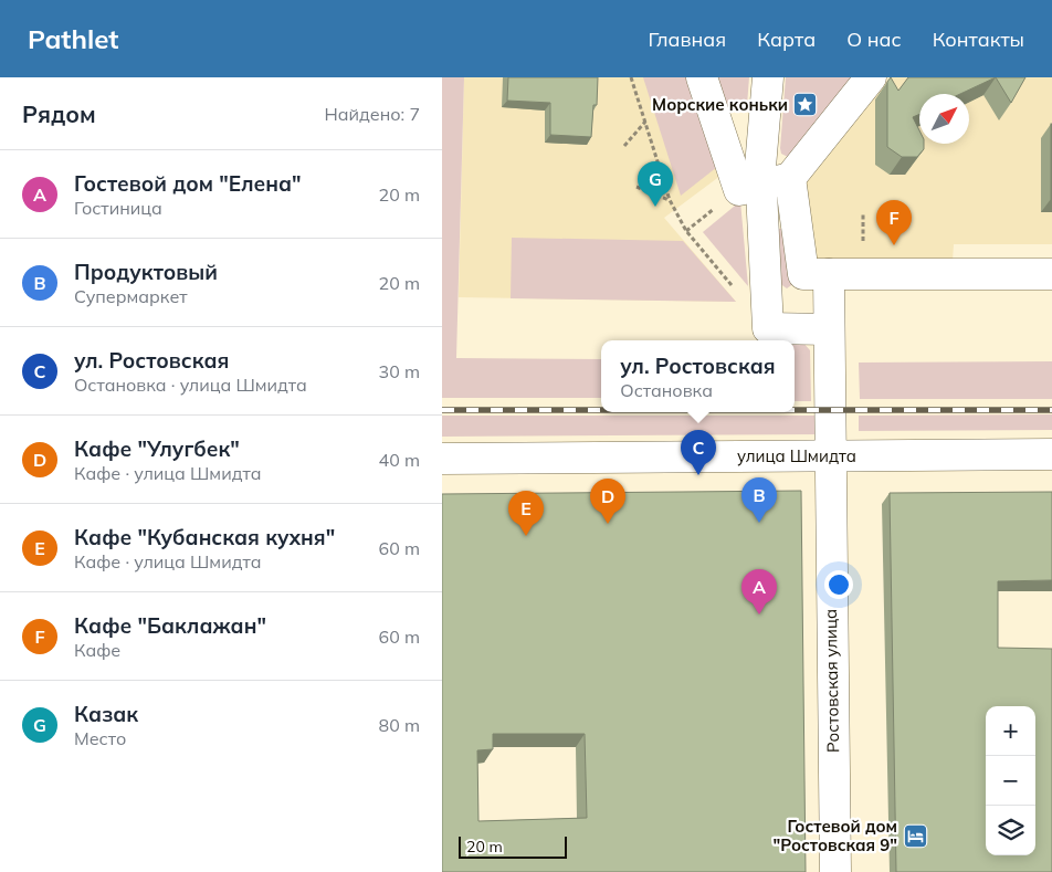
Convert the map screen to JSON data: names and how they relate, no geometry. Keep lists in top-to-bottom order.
{
  "streets": {
    "street": ["улица Шмидта", "Ростовская улица"]
  },
  "crossings": [
    ["улица Шмидта", "Ростовская улица"]
  ],
  "places": {
    "place": ["Морские коньки"],
    "hotel": ["Гостевой дом \"Ростовская 9\""]
  },
  "scale_bar": "20 m",
  "north": "top right",
  "page": {
    "header": "Pathlet",
    "nav": [
      "Главная",
      "Карта",
      "О нас",
      "Контакты"
    ],
    "heading": ["Рядом", "Найдено: 7"],
    "list": [
      {
        "mark": "A",
        "name": "Гостевой дом \"Елена\"",
        "note": "Гостиница",
        "value": "20 m"
      },
      {
        "mark": "B",
        "name": "Продуктовый",
        "note": "Супермаркет",
        "value": "20 m"
      },
      {
        "mark": "C",
        "name": "ул. Ростовская",
        "note": "Остановка · улица Шмидта",
        "value": "30 m"
      },
      {
        "mark": "D",
        "name": "Кафе \"Улугбек\"",
        "note": "Кафе · улица Шмидта",
        "value": "40 m"
      },
      {
        "mark": "E",
        "name": "Кафе \"Кубанская кухня\"",
        "note": "Кафе · улица Шмидта",
        "value": "60 m"
      },
      {
        "mark": "F",
        "name": "Кафе \"Баклажан\"",
        "note": "Кафе",
        "value": "60 m"
      },
      {
        "mark": "G",
        "name": "Казак",
        "note": "Место",
        "value": "80 m"
      }
    ],
    "pins": [
      "G",
      "F",
      "C",
      "B",
      "D",
      "E",
      "A"
    ],
    "popup": ["ул. Ростовская", "Остановка"],
    "map_buttons": ["+", "−"],
    "scale": "20 m"
  }
}
